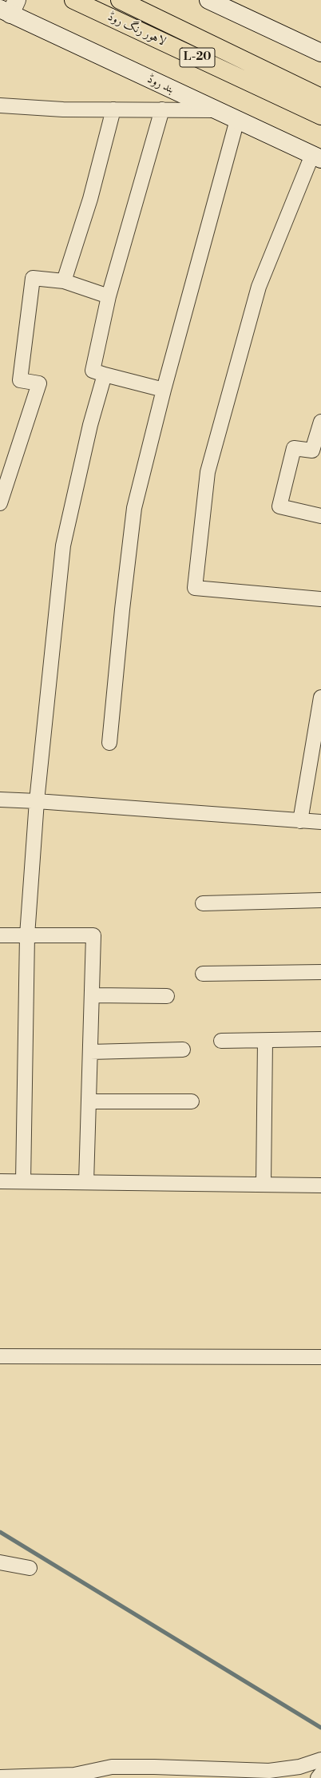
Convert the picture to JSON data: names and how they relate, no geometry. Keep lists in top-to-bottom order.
{
  "streets": {
    "highway": ["لاہور رنگ روڈ", "L-20"],
    "main road": ["بند روڈ"]
  }
}
